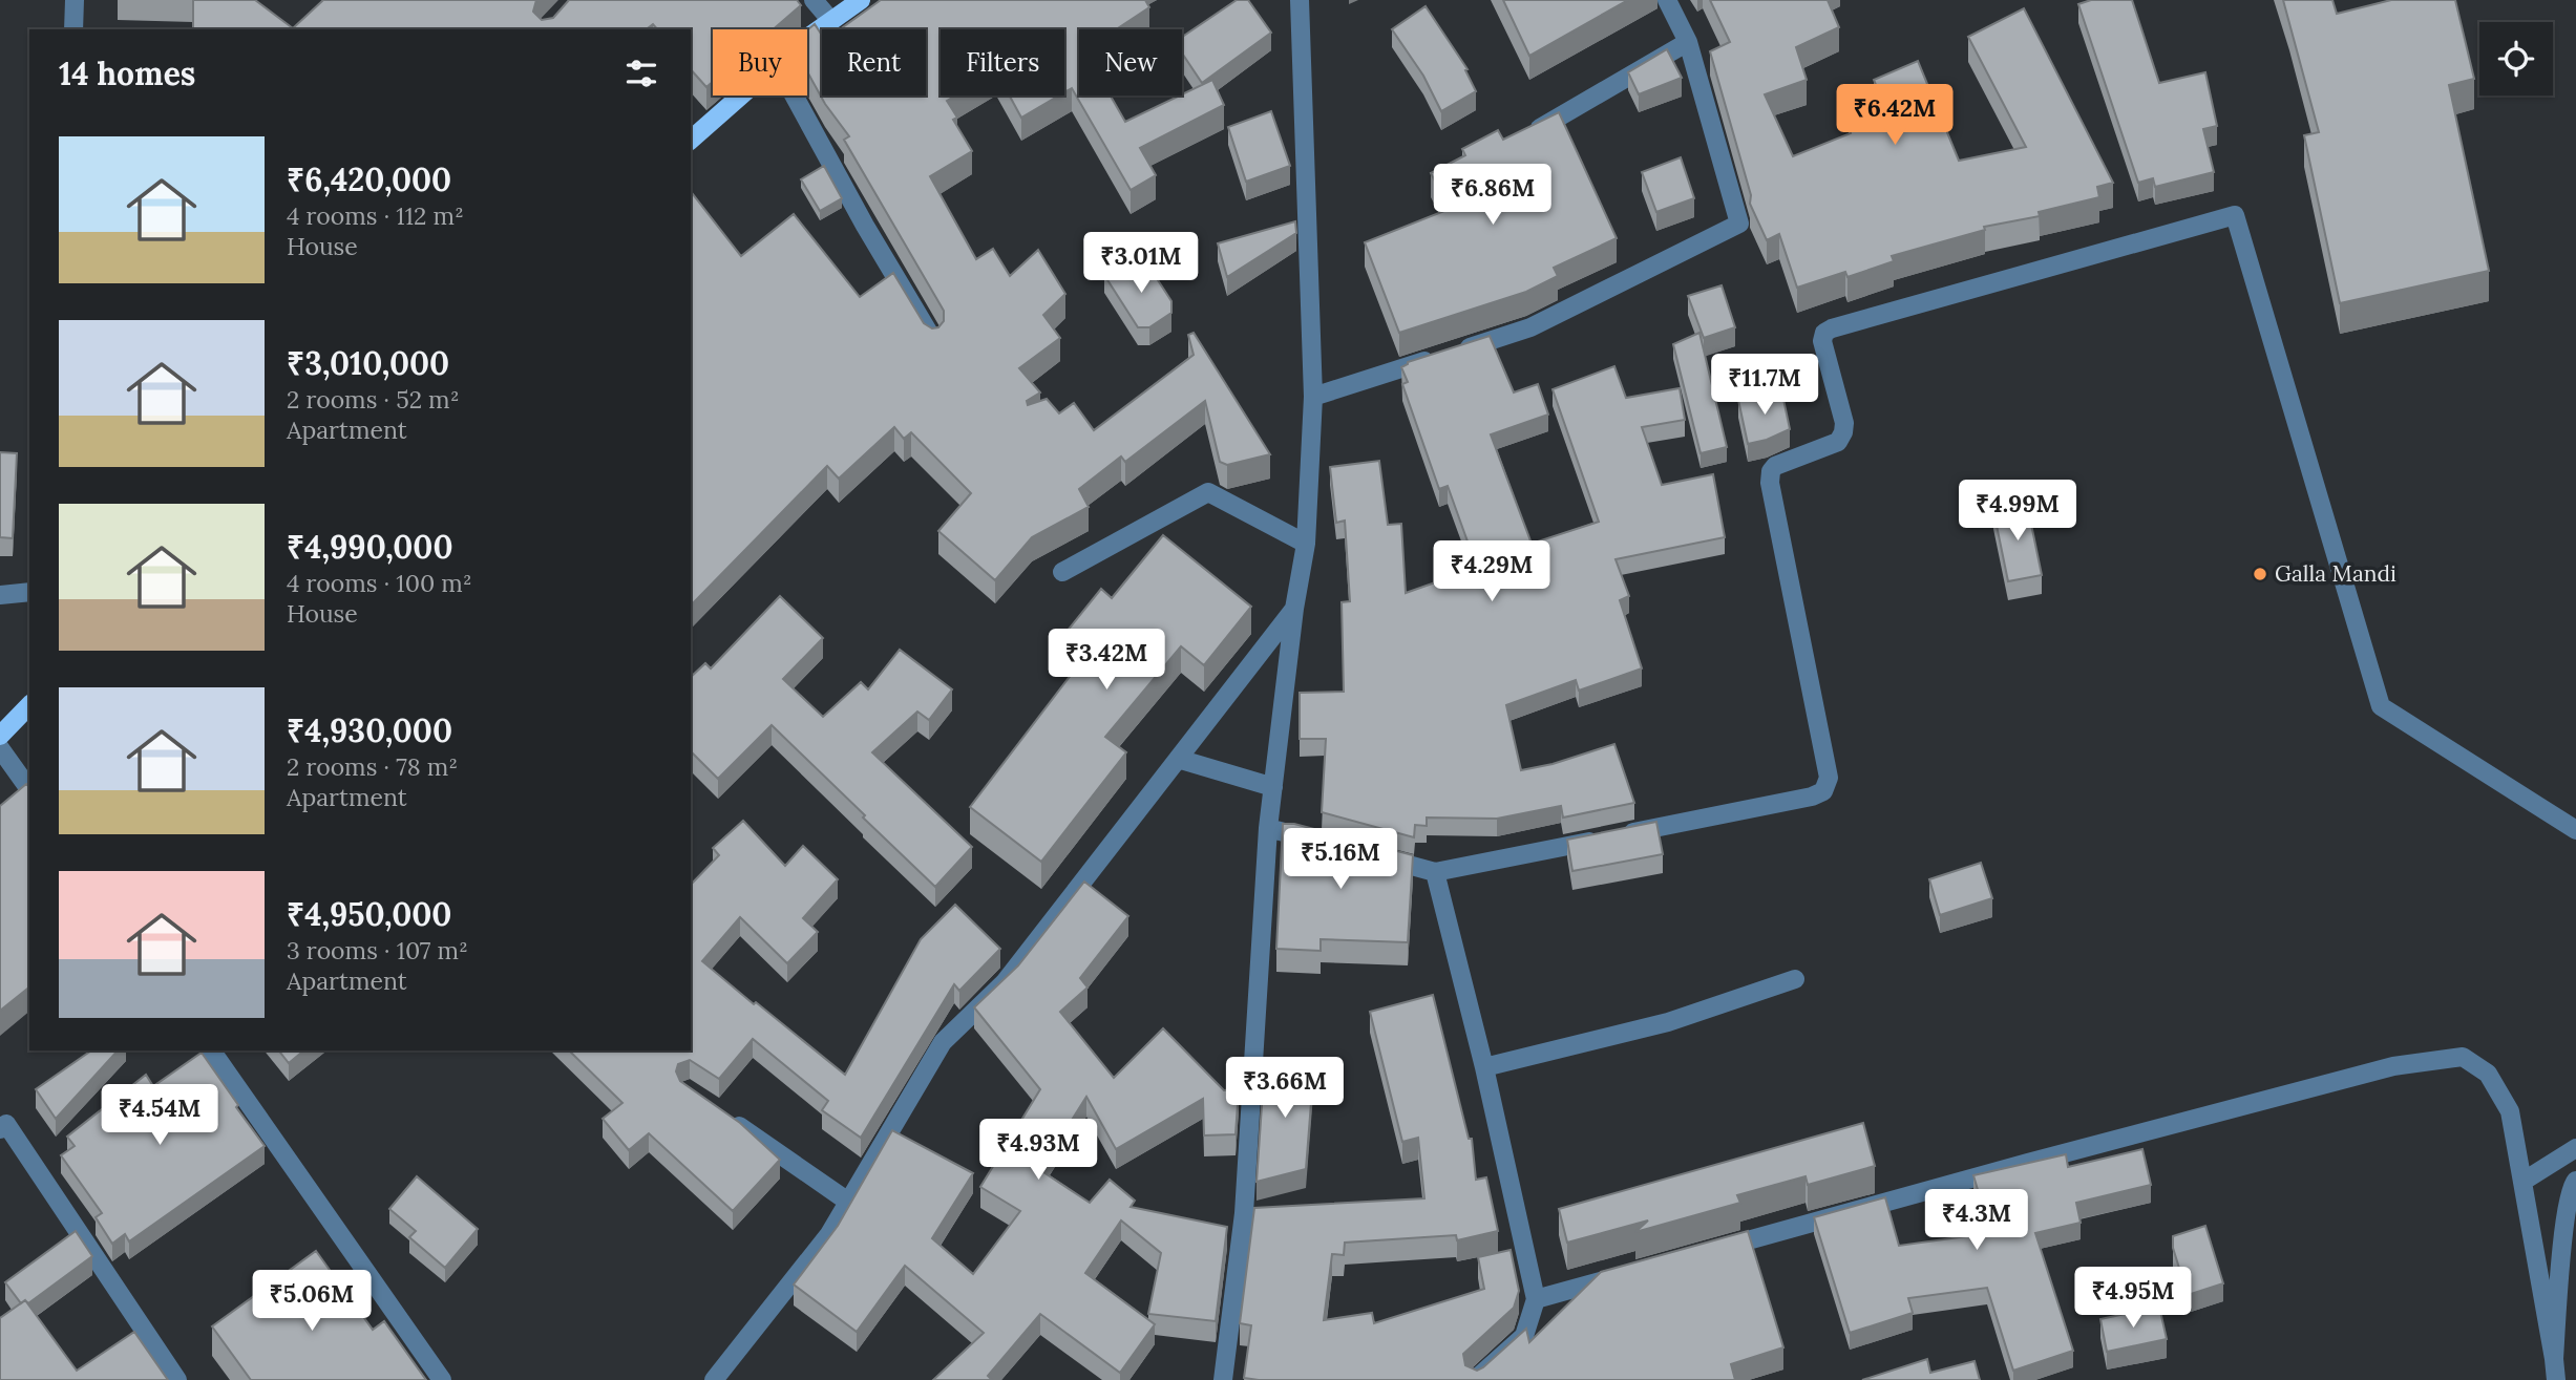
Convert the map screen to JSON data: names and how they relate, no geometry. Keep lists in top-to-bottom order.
{
  "places": ["Galla Mandi"],
  "page": {
    "chip": [
      "Buy",
      "Rent",
      "Filters",
      "New"
    ],
    "heading": "14 homes",
    "price": [
      "₹6.42M",
      "₹6.86M",
      "₹3.01M",
      "₹11.7M",
      "₹4.99M",
      "₹4.29M",
      "₹3.42M",
      "₹5.16M",
      "₹3.66M",
      "₹4.54M",
      "₹4.93M",
      "₹4.3M",
      "₹4.95M",
      "₹5.06M"
    ],
    "list": [
      {
        "name": "₹6,420,000",
        "note": "4 rooms · 112 m² · House"
      },
      {
        "name": "₹3,010,000",
        "note": "2 rooms · 52 m² · Apartment"
      },
      {
        "name": "₹4,990,000",
        "note": "4 rooms · 100 m² · House"
      },
      {
        "name": "₹4,930,000",
        "note": "2 rooms · 78 m² · Apartment"
      },
      {
        "name": "₹4,950,000",
        "note": "3 rooms · 107 m² · Apartment"
      }
    ]
  }
}
